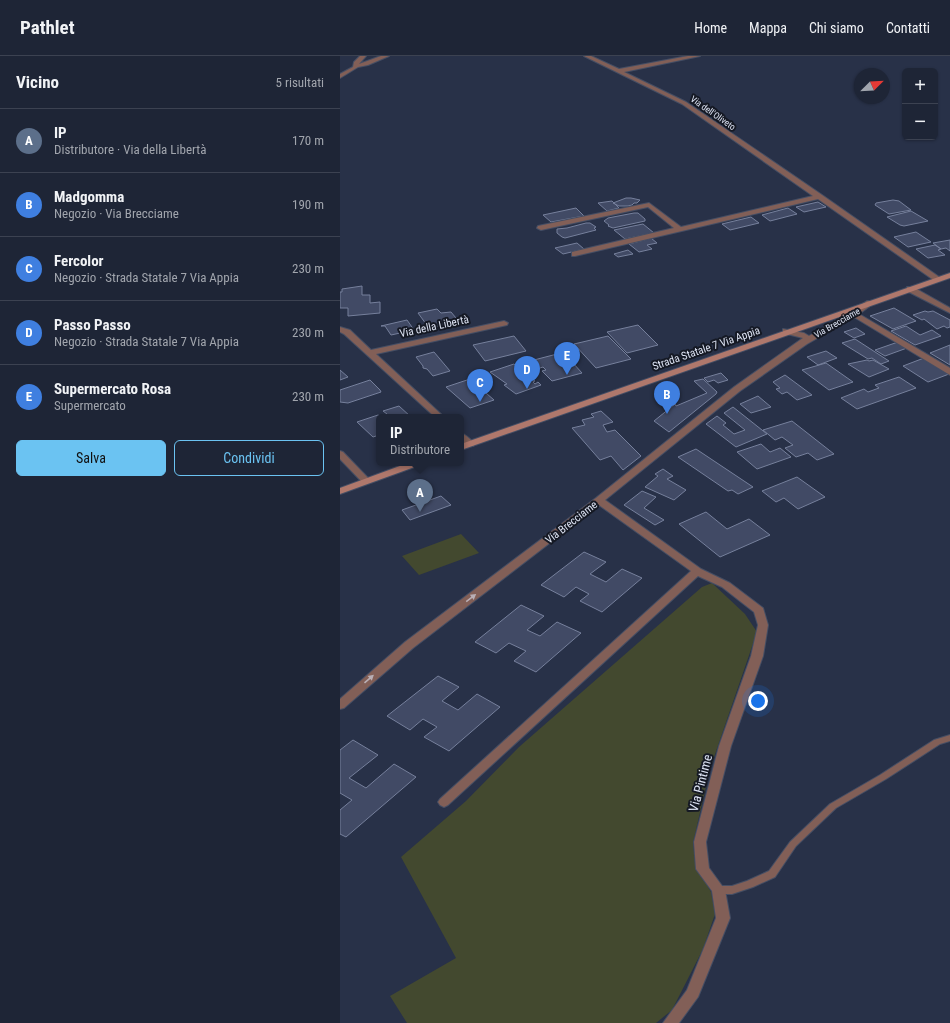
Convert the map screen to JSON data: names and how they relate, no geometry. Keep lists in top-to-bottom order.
{
  "streets": {
    "main road": ["Strada Statale 7 Via Appia"],
    "street": [
      "Via dell'Oliveto",
      "Via Brecciame",
      "Via della Libertà",
      "Via Pintime"
    ]
  },
  "crossings": [
    ["Via dell'Oliveto", "Strada Statale 7 Via Appia"],
    ["Via Brecciame", "Strada Statale 7 Via Appia"],
    ["Via Brecciame", "Via Pintime"]
  ],
  "one_way": ["Via Brecciame"],
  "north": "top right",
  "page": {
    "header": "Pathlet",
    "nav": [
      "Home",
      "Mappa",
      "Chi siamo",
      "Contatti"
    ],
    "heading": ["Vicino", "5 risultati"],
    "map_buttons": ["+", "−"],
    "list": [
      {
        "mark": "A",
        "name": "IP",
        "note": "Distributore · Via della Libertà",
        "value": "170 m"
      },
      {
        "mark": "B",
        "name": "Madgomma",
        "note": "Negozio · Via Brecciame",
        "value": "190 m"
      },
      {
        "mark": "C",
        "name": "Fercolor",
        "note": "Negozio · Strada Statale 7 Via Appia",
        "value": "230 m"
      },
      {
        "mark": "D",
        "name": "Passo Passo",
        "note": "Negozio · Strada Statale 7 Via Appia",
        "value": "230 m"
      },
      {
        "mark": "E",
        "name": "Supermercato Rosa",
        "note": "Supermercato",
        "value": "230 m"
      }
    ],
    "pins": [
      "E",
      "D",
      "C",
      "B",
      "A"
    ],
    "popup": ["IP", "Distributore"],
    "buttons": ["Salva", "Condividi"]
  }
}
